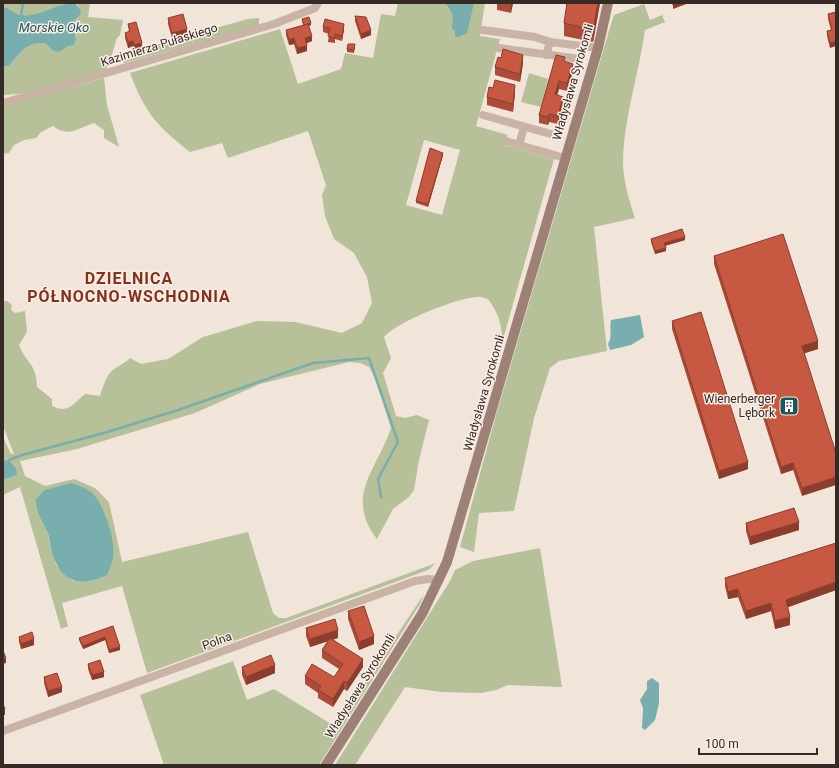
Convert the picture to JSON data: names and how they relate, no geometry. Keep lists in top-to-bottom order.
{
  "streets": {
    "street": ["Kazimierza Pułaskiego", "Władysława Syrokomli", "Polna"]
  },
  "crossings": [
    ["Władysława Syrokomli", "Polna"]
  ],
  "districts": ["DZIELNICA PÓŁNOCNO-WSCHODNIA"],
  "water": ["Morskie Oko"],
  "places": {
    "building": ["Wienerberger Lębork"]
  },
  "scale_bar": "100 m"
}
